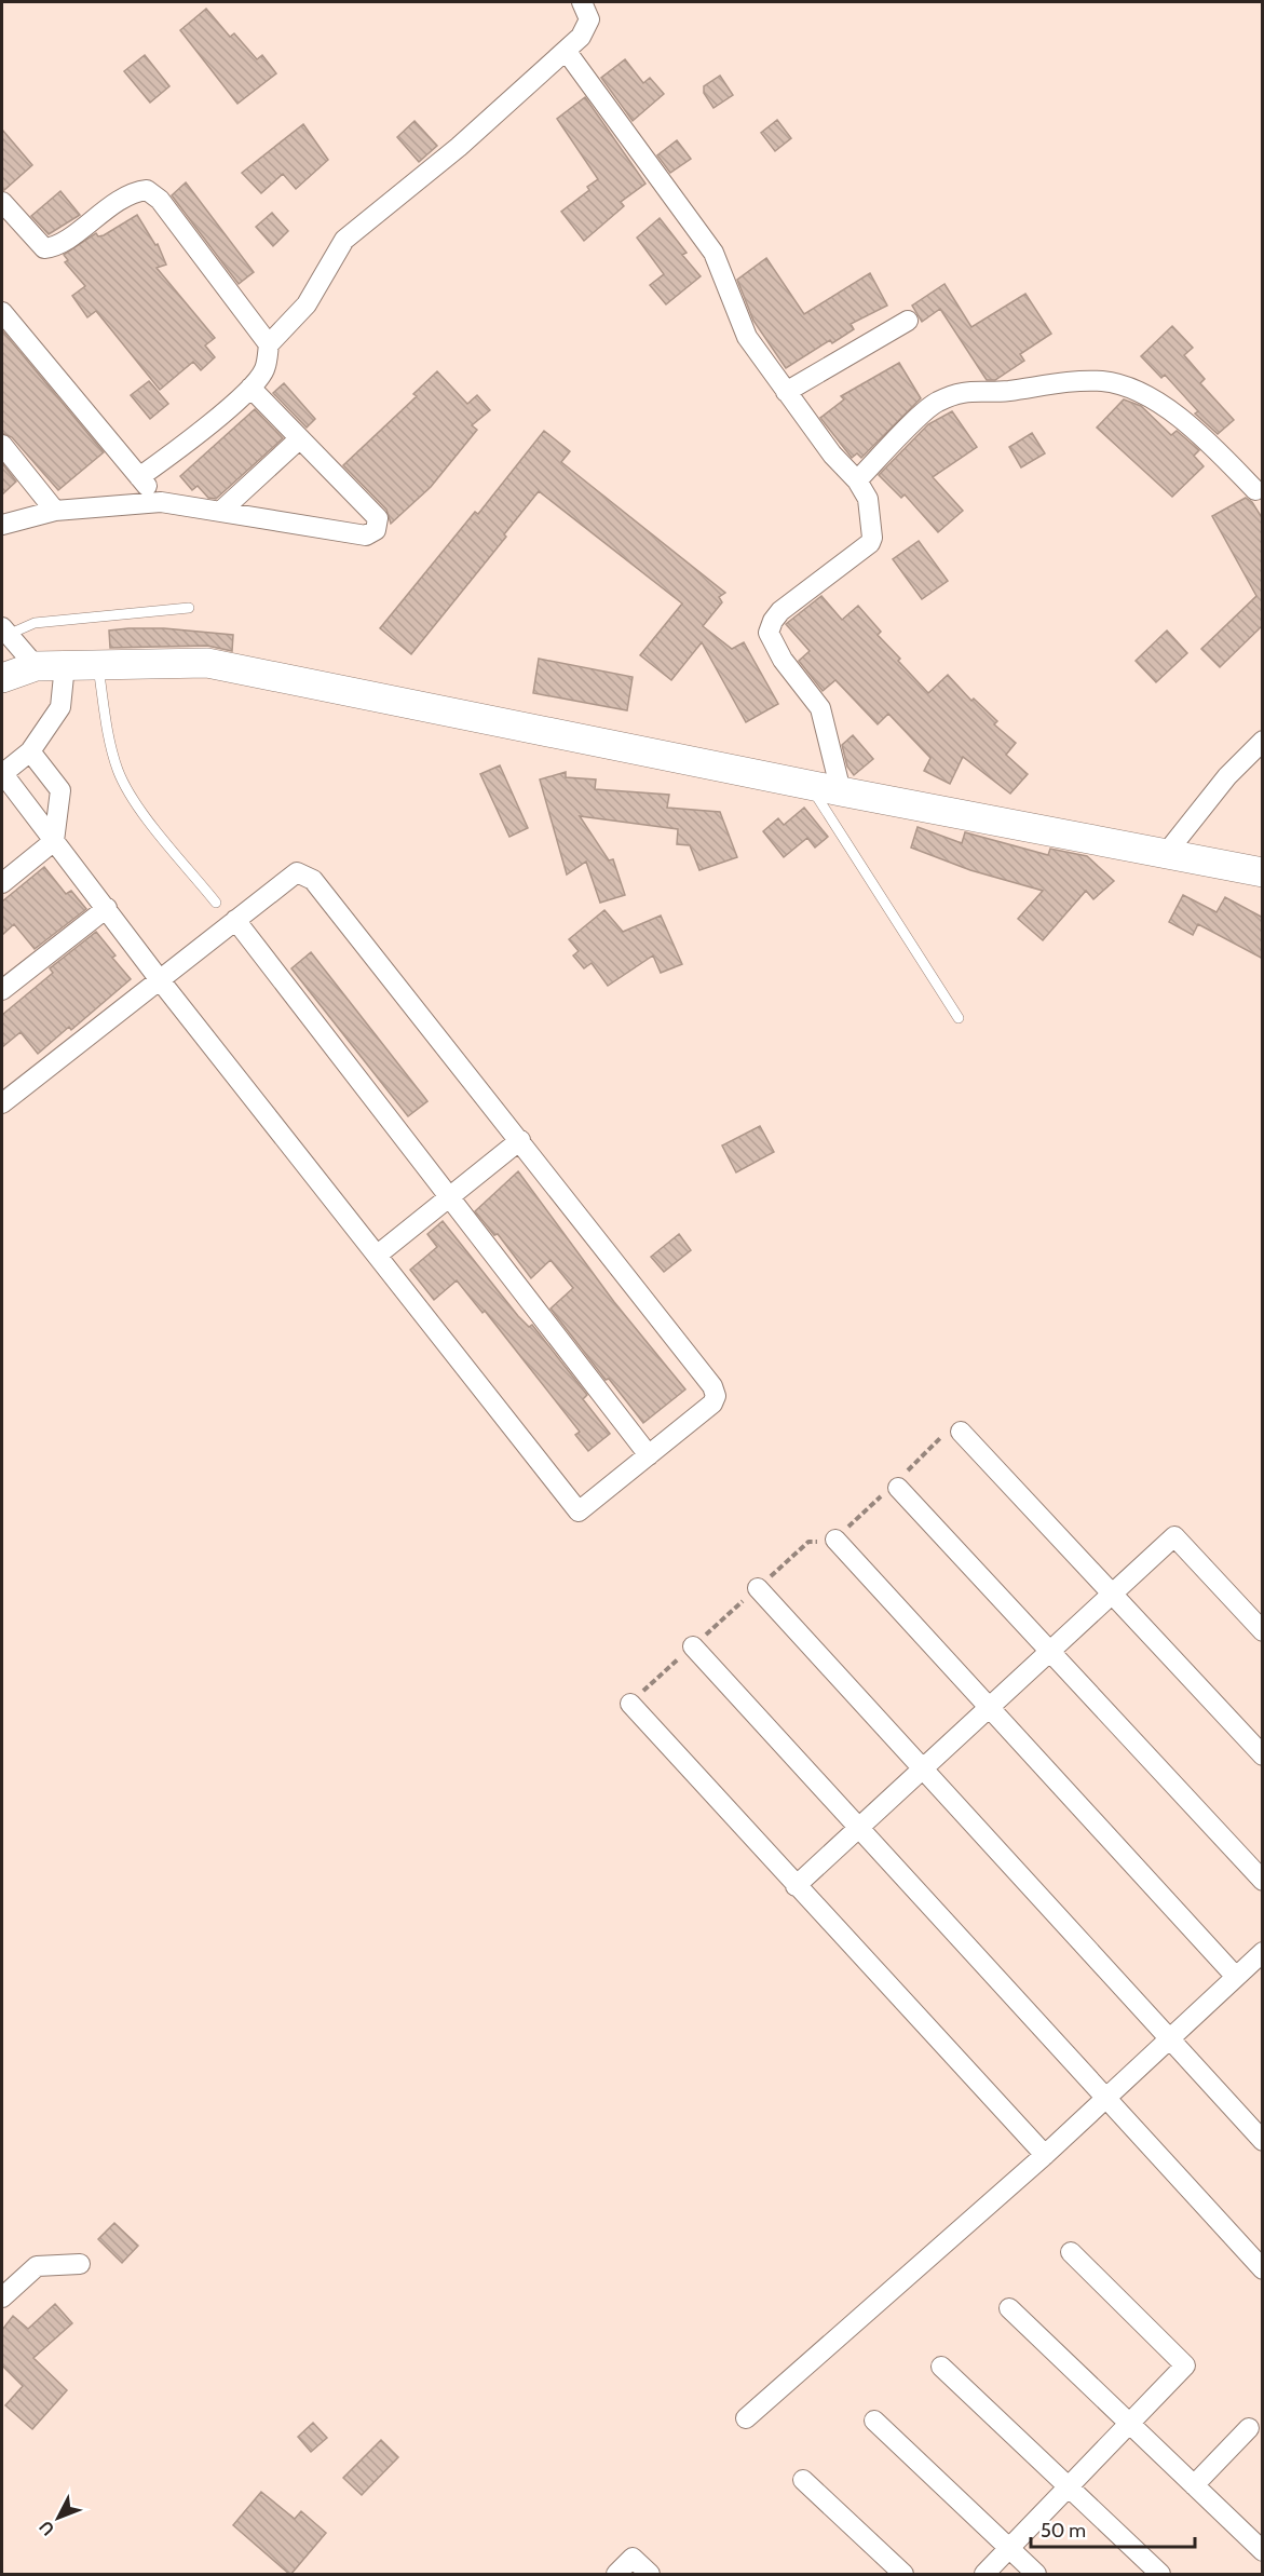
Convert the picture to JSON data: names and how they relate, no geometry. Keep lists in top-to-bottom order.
{
  "scale_bar": "50 m",
  "north": "bottom left"
}
